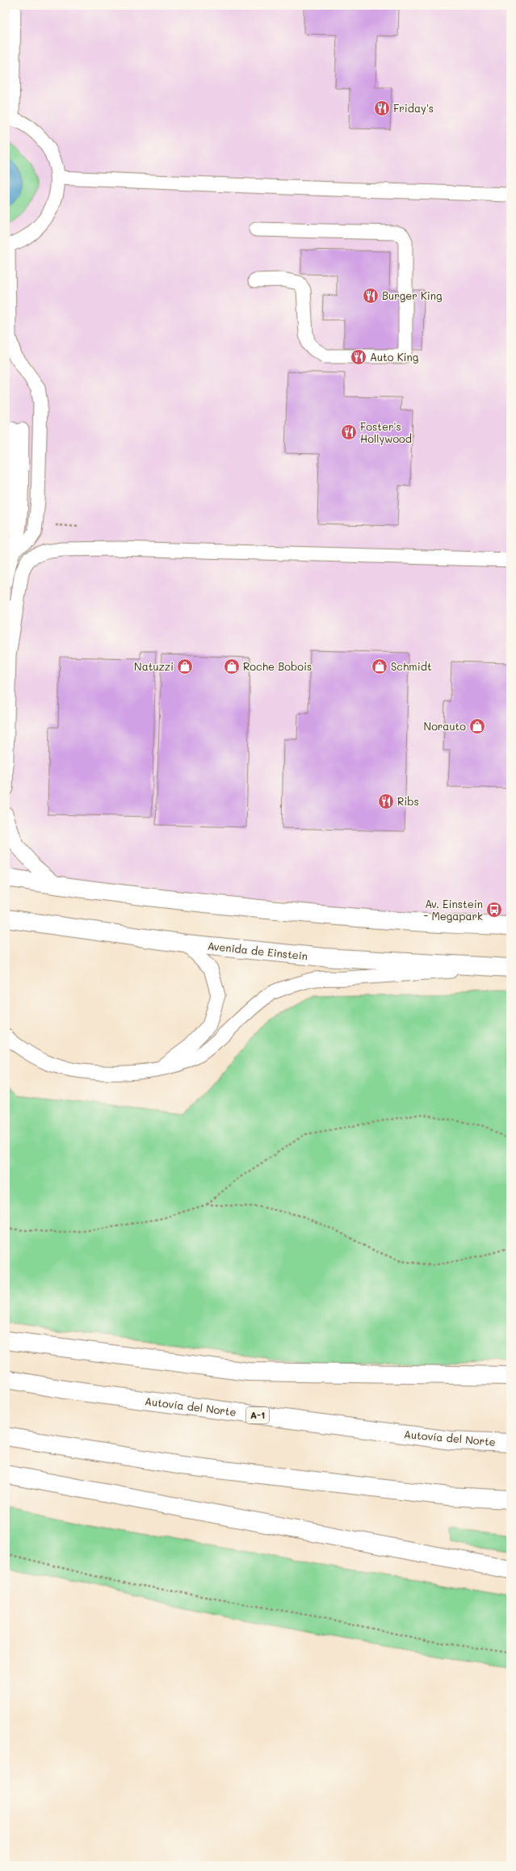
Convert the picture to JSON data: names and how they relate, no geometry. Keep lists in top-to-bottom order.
{
  "streets": {
    "main road": ["Avenida de Einstein", "Autovía del Norte", "A-1"]
  },
  "places": {
    "restaurant": [
      "Friday's",
      "Burger King",
      "Auto King",
      "Foster's Hollywood",
      "Ribs"
    ],
    "shop": [
      "Natuzzi",
      "Roche Bobois",
      "Schmidt",
      "Norauto"
    ],
    "bus stop": ["Av. Einstein - Megapark"]
  }
}
